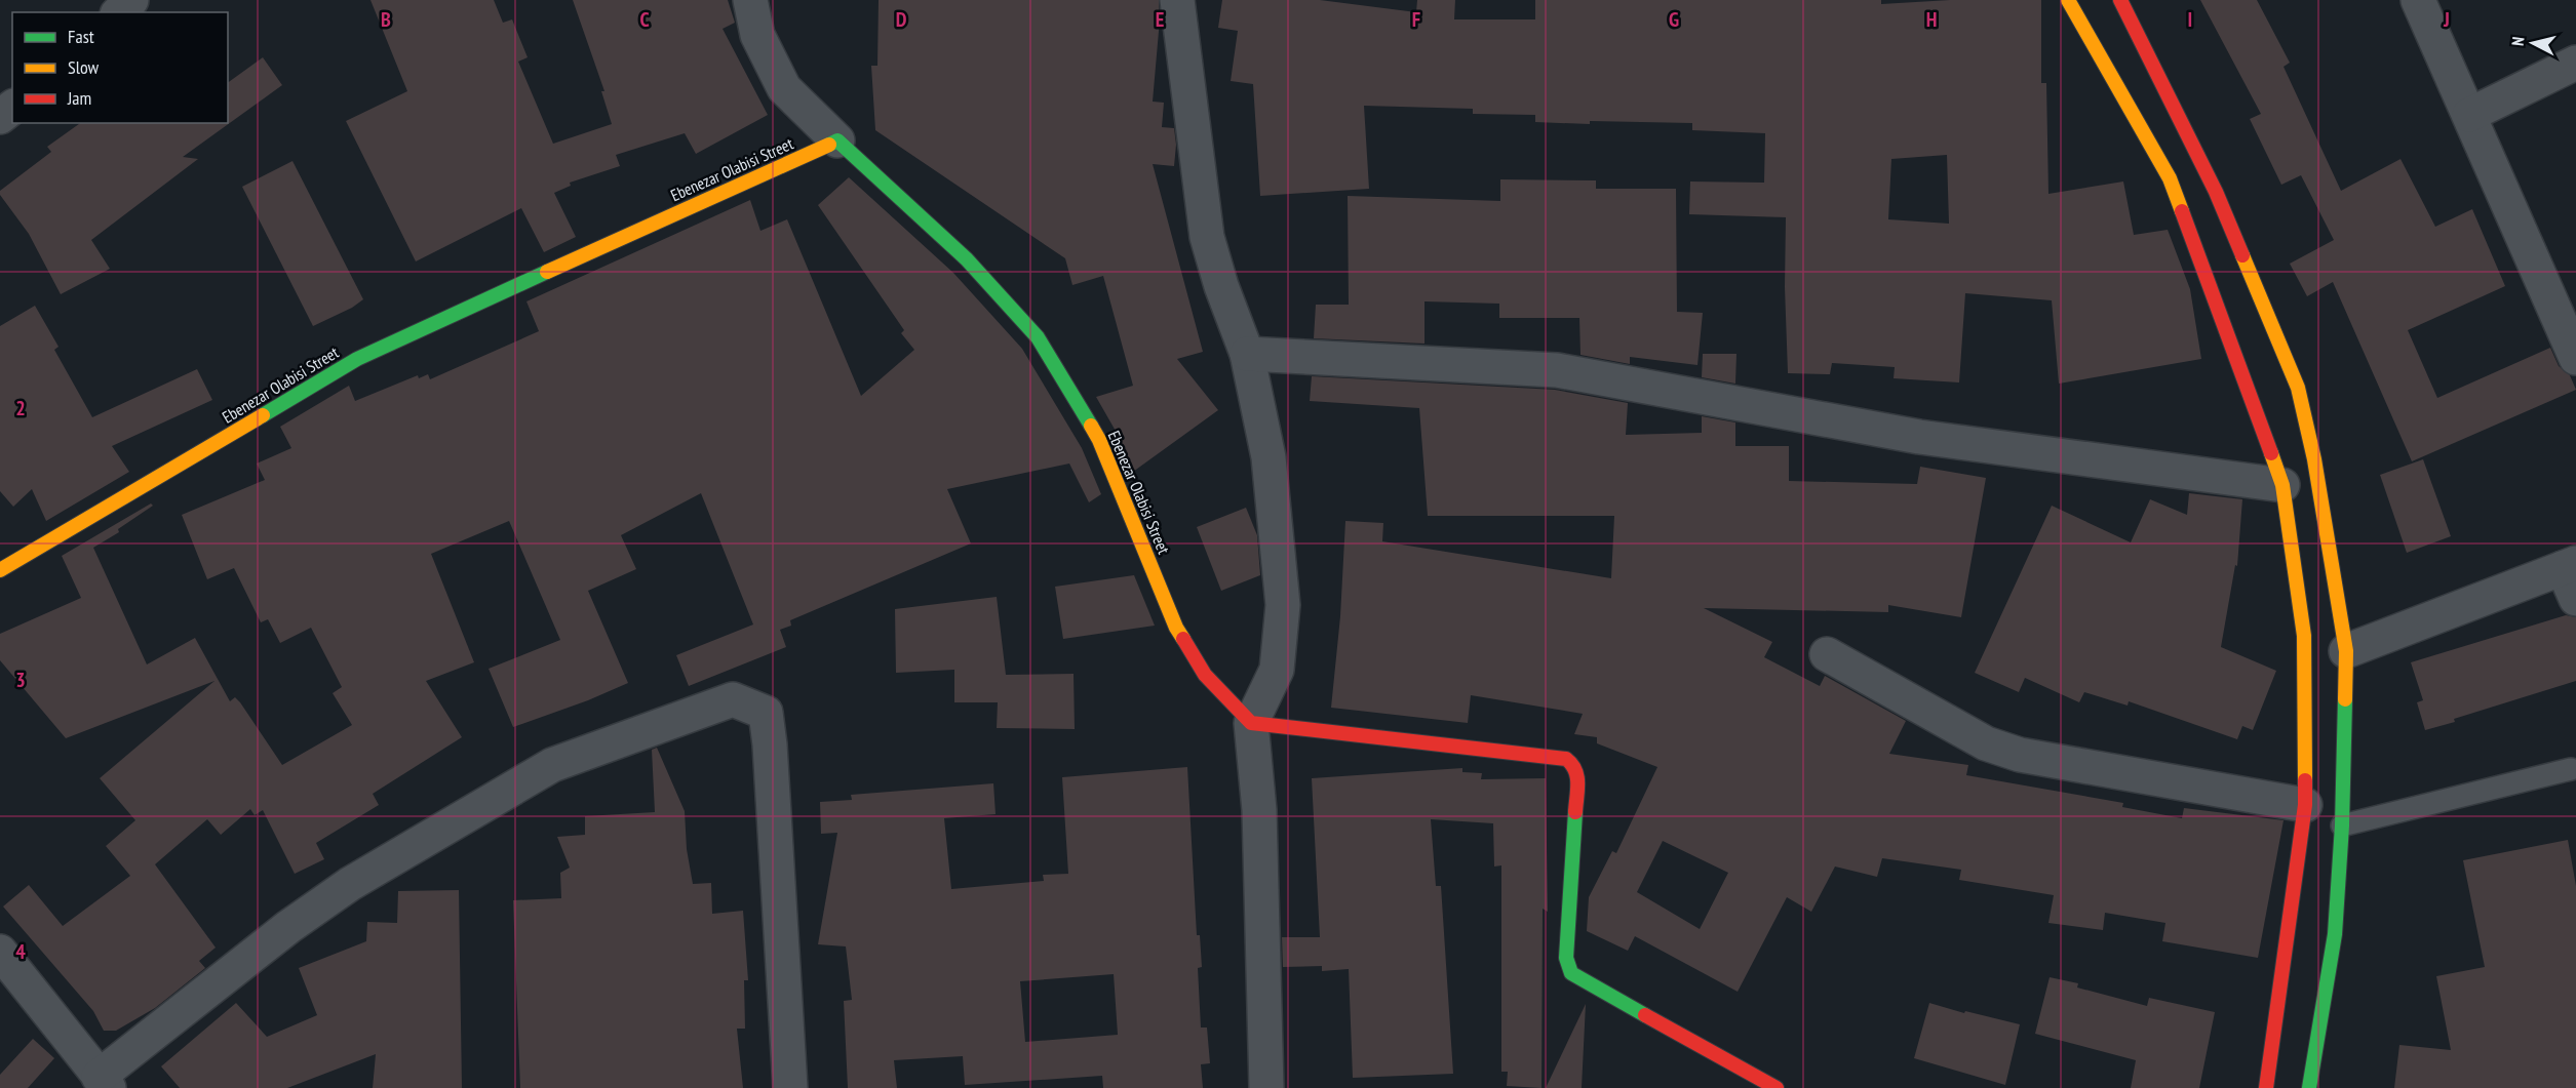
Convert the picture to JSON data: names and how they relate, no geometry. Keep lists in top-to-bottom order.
{
  "streets": {
    "street": ["Ebenezar Olabisi Street"]
  },
  "legend": ["Fast", "Slow", "Jam"],
  "north": "left",
  "grid": {
    "columns": [
      "B",
      "C",
      "D",
      "E",
      "F",
      "G",
      "H",
      "I",
      "J"
    ],
    "rows": ["2", "3", "4"]
  }
}
